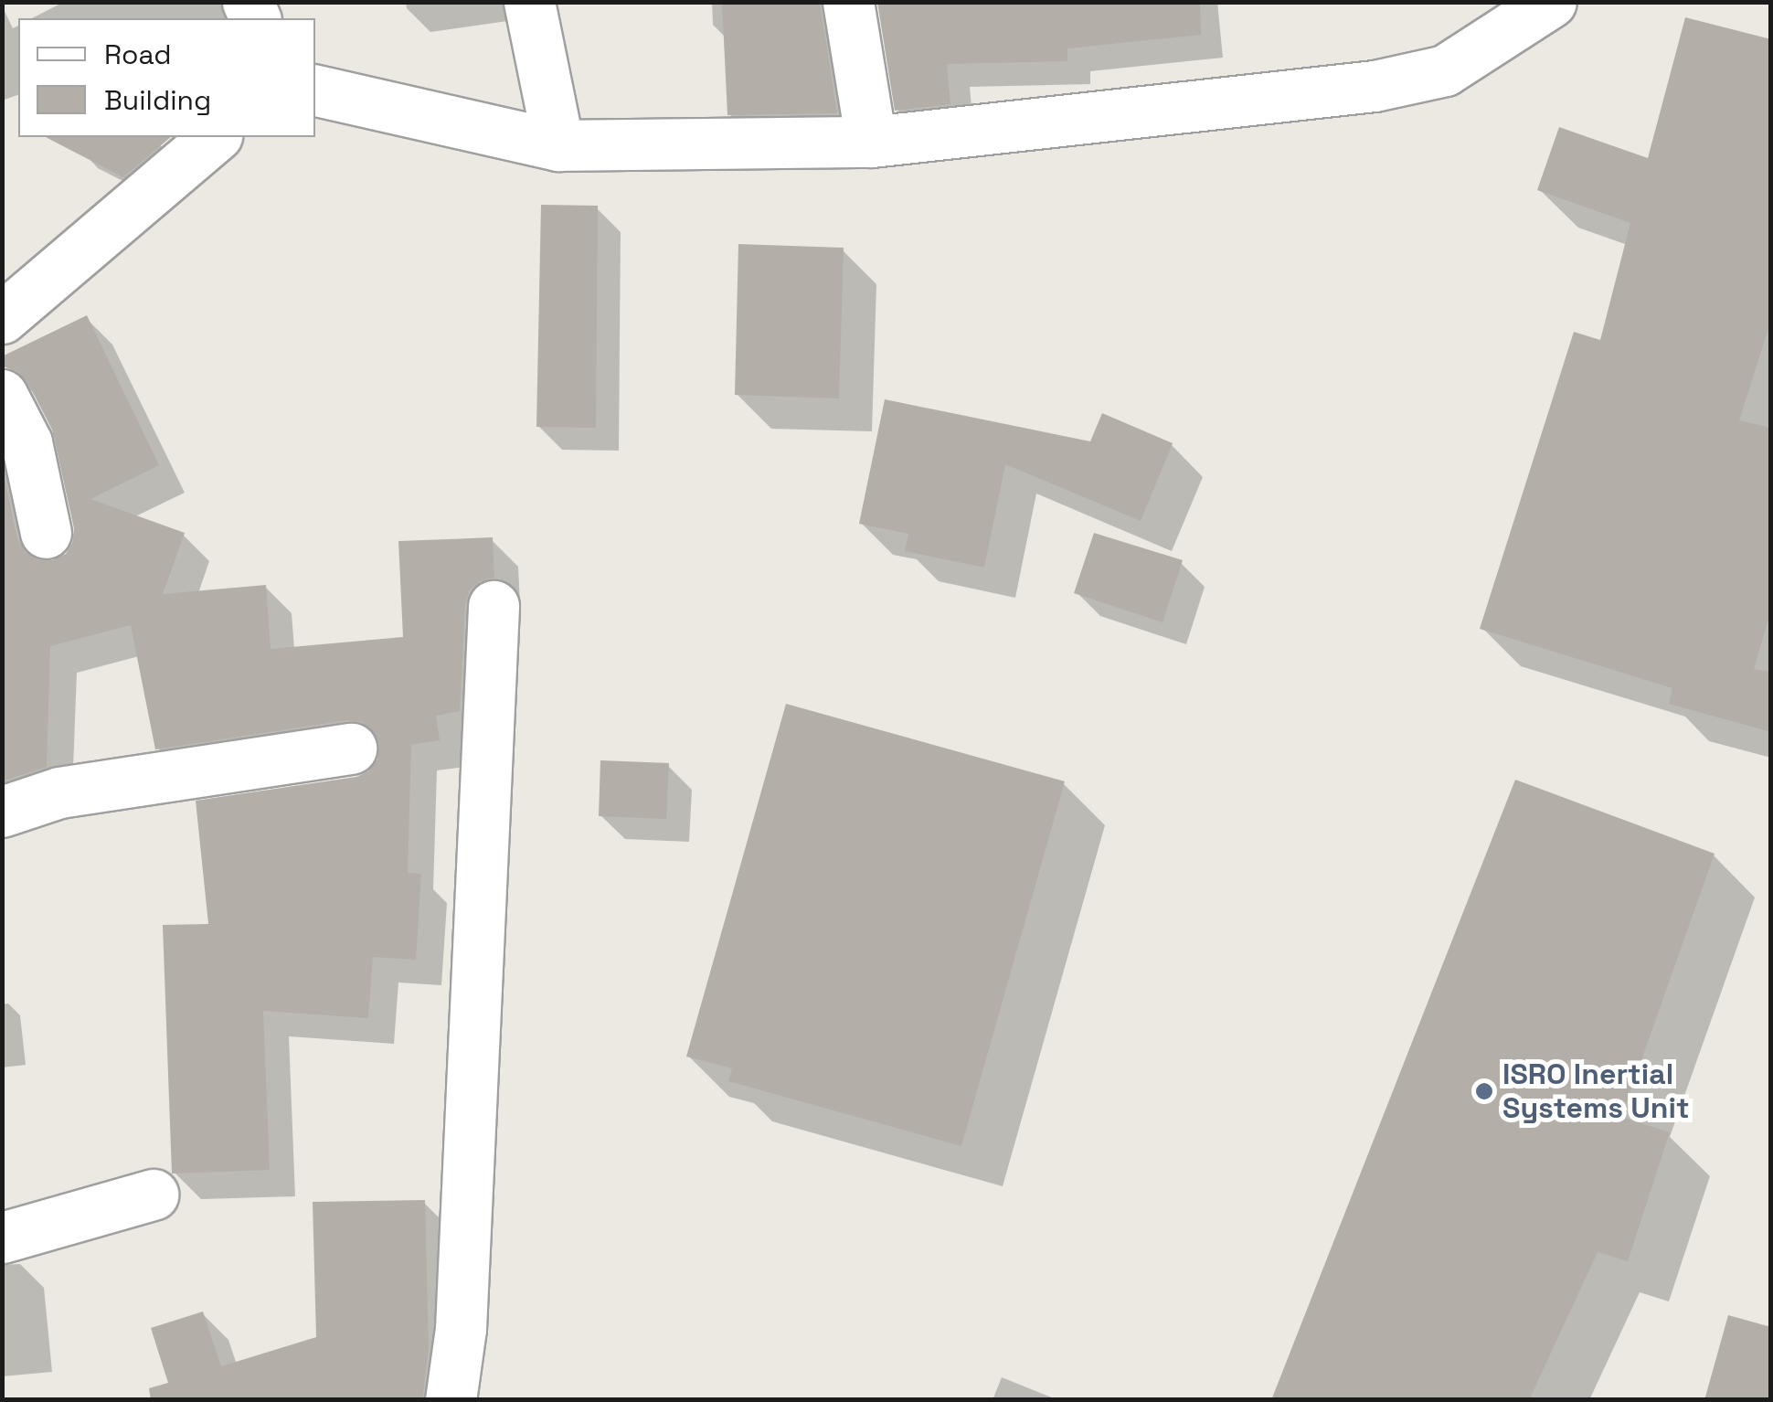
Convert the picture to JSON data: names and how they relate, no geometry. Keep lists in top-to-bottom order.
{
  "places": ["ISRO Inertial Systems Unit"],
  "legend": ["Road", "Building"]
}
